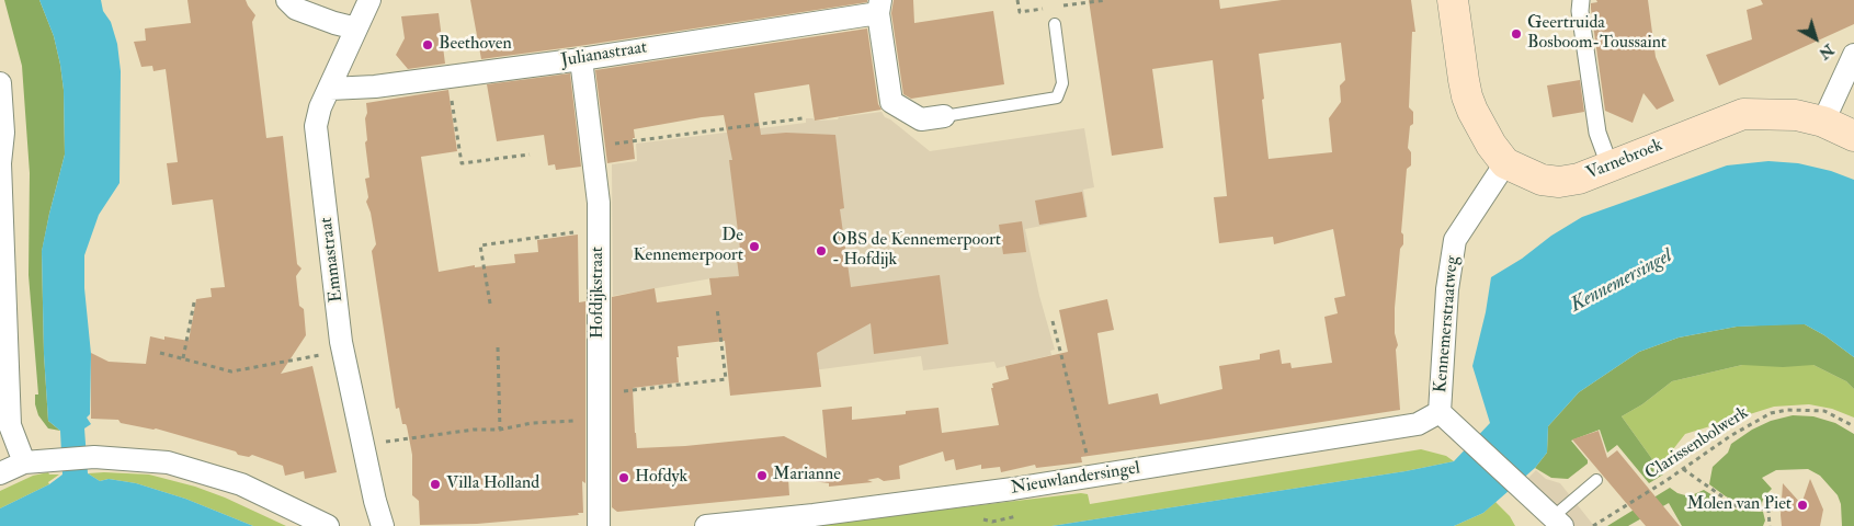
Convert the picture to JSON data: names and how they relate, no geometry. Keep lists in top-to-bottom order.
{
  "streets": {
    "main road": ["Varnebroek"],
    "street": [
      "Julianastraat",
      "Emmastraat",
      "Hofdijkstraat",
      "Kennemerstraatweg",
      "Nieuwlandersingel"
    ],
    "path": ["Clarissenbolwerk"]
  },
  "crossings": [
    ["Julianastraat", "Emmastraat"],
    ["Julianastraat", "Hofdijkstraat"],
    ["Varnebroek", "Kennemerstraatweg"],
    ["Kennemerstraatweg", "Nieuwlandersingel"]
  ],
  "water": ["Kennemersingel"],
  "places": [
    "Geertruida Bosboom-Toussaint",
    "Beethoven",
    "De Kennemerpoort",
    "OBS de Kennemerpoort - Hofdijk",
    "Marianne",
    "Hofdyk",
    "Villa Holland",
    "Molen van Piet"
  ],
  "north": "bottom right"
}
